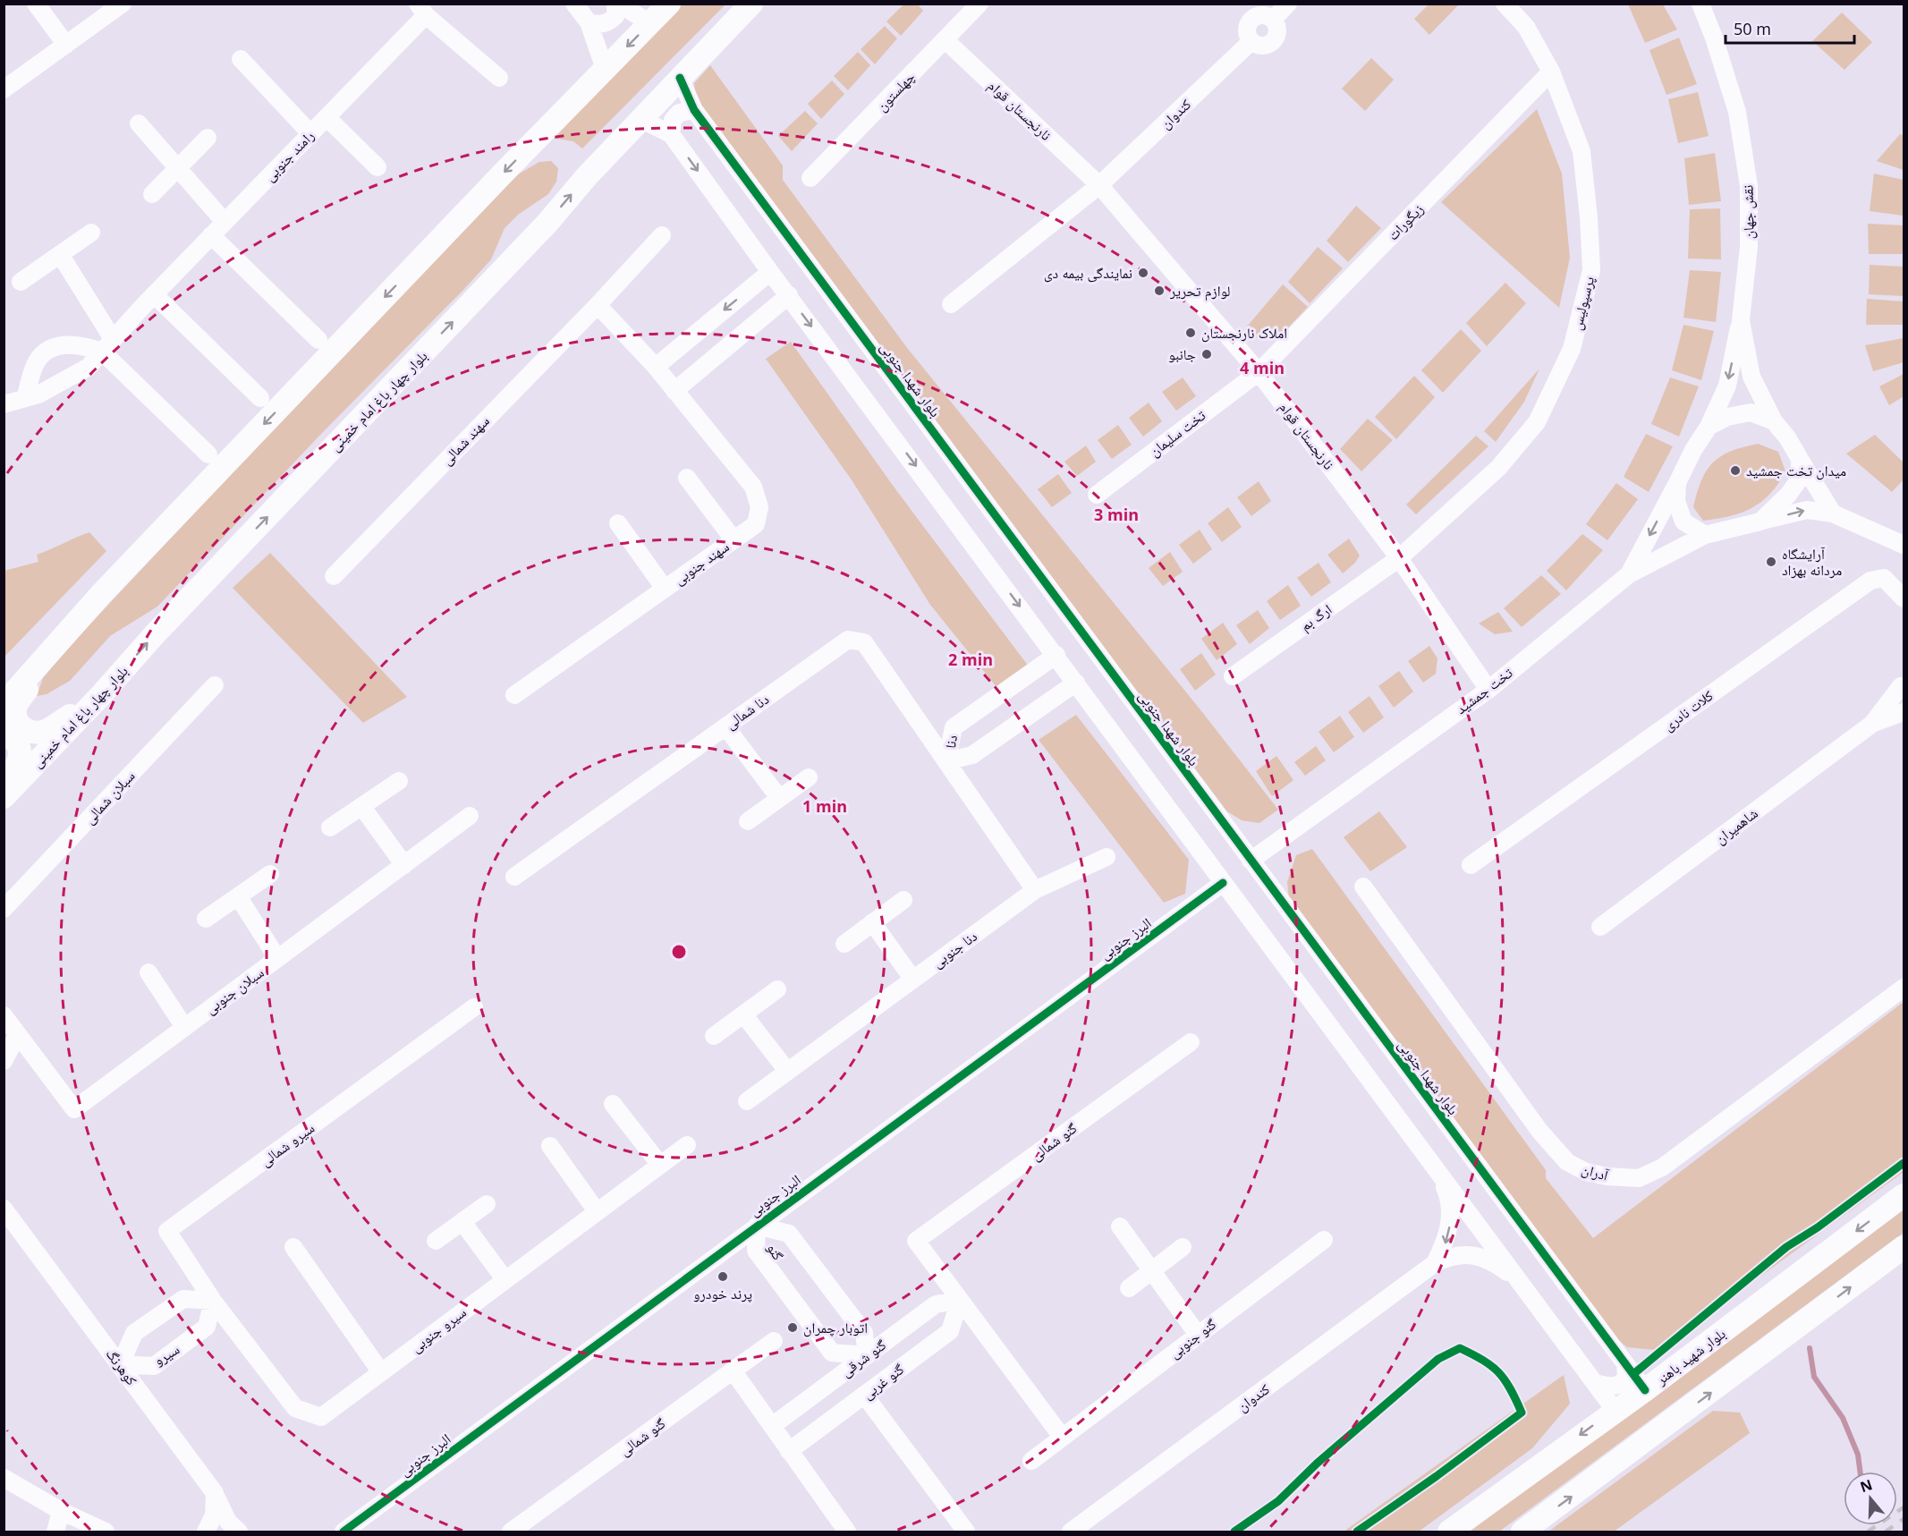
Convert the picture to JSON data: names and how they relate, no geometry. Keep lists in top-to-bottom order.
{
  "streets": {
    "main road": ["بلوار چهار باغ امام خمینی", "بلوار شهید باهنر"],
    "street": [
      "چهلستون",
      "نارنجستان قوام",
      "کندوان",
      "رامند جنوبی",
      "نقش جهان",
      "زیگورات",
      "پرسپولیس",
      "بلوار شهدا جنوبی",
      "تخت سلیمان",
      "سهند شمالی",
      "سهند جنوبی",
      "ارگ بم",
      "تخت جمشید",
      "کلات نادری",
      "دنا شمالی",
      "دنا",
      "سبلان شمالی",
      "شاهمیران",
      "البرز جنوبی",
      "دنا جنوبی",
      "سبلان جنوبی",
      "گنو شمالی",
      "سیرو شمالی",
      "آدران",
      "گنو",
      "سیرو جنوبی",
      "گنو جنوبی",
      "سیرو",
      "گنو شرقی",
      "کوهرنگ",
      "گنو غربی"
    ]
  },
  "crossings": [
    ["چهلستون", "نارنجستان قوام"],
    ["نارنجستان قوام", "کندوان"],
    ["نارنجستان قوام", "زیگورات"],
    ["نارنجستان قوام", "پرسپولیس"],
    ["نارنجستان قوام", "تخت سلیمان"],
    ["نارنجستان قوام", "ارگ بم"],
    ["نارنجستان قوام", "تخت جمشید"],
    ["نقش جهان", "تخت جمشید"],
    ["زیگورات", "پرسپولیس"],
    ["زیگورات", "تخت سلیمان"],
    ["پرسپولیس", "ارگ بم"],
    ["بلوار شهدا جنوبی", "بلوار چهار باغ امام خمینی"],
    ["بلوار شهدا جنوبی", "تخت جمشید"],
    ["بلوار شهدا جنوبی", "بلوار شهید باهنر"],
    ["دنا شمالی", "دنا"],
    ["البرز جنوبی", "گنو"],
    ["گنو شمالی", "گنو شرقی"],
    ["گنو شمالی", "گنو غربی"],
    ["سیرو شمالی", "سیرو جنوبی"],
    ["سیرو شمالی", "سیرو"],
    ["گنو", "گنو شرقی"],
    ["سیرو جنوبی", "سیرو"],
    ["سیرو", "کوهرنگ"],
    ["گنو شرقی", "گنو غربی"]
  ],
  "places": [
    "نمایندگی بیمه دی",
    "لوازم تحریر",
    "املاک نارنجستان",
    "جانبو",
    "میدان تخت جمشید",
    "آرایشگاه مردانه بهزاد",
    "پرند خودرو",
    "اتوبار چمران"
  ],
  "scale_bar": "50 m",
  "north": "top",
  "rings": [
    "4 min",
    "3 min",
    "2 min",
    "1 min"
  ]
}
